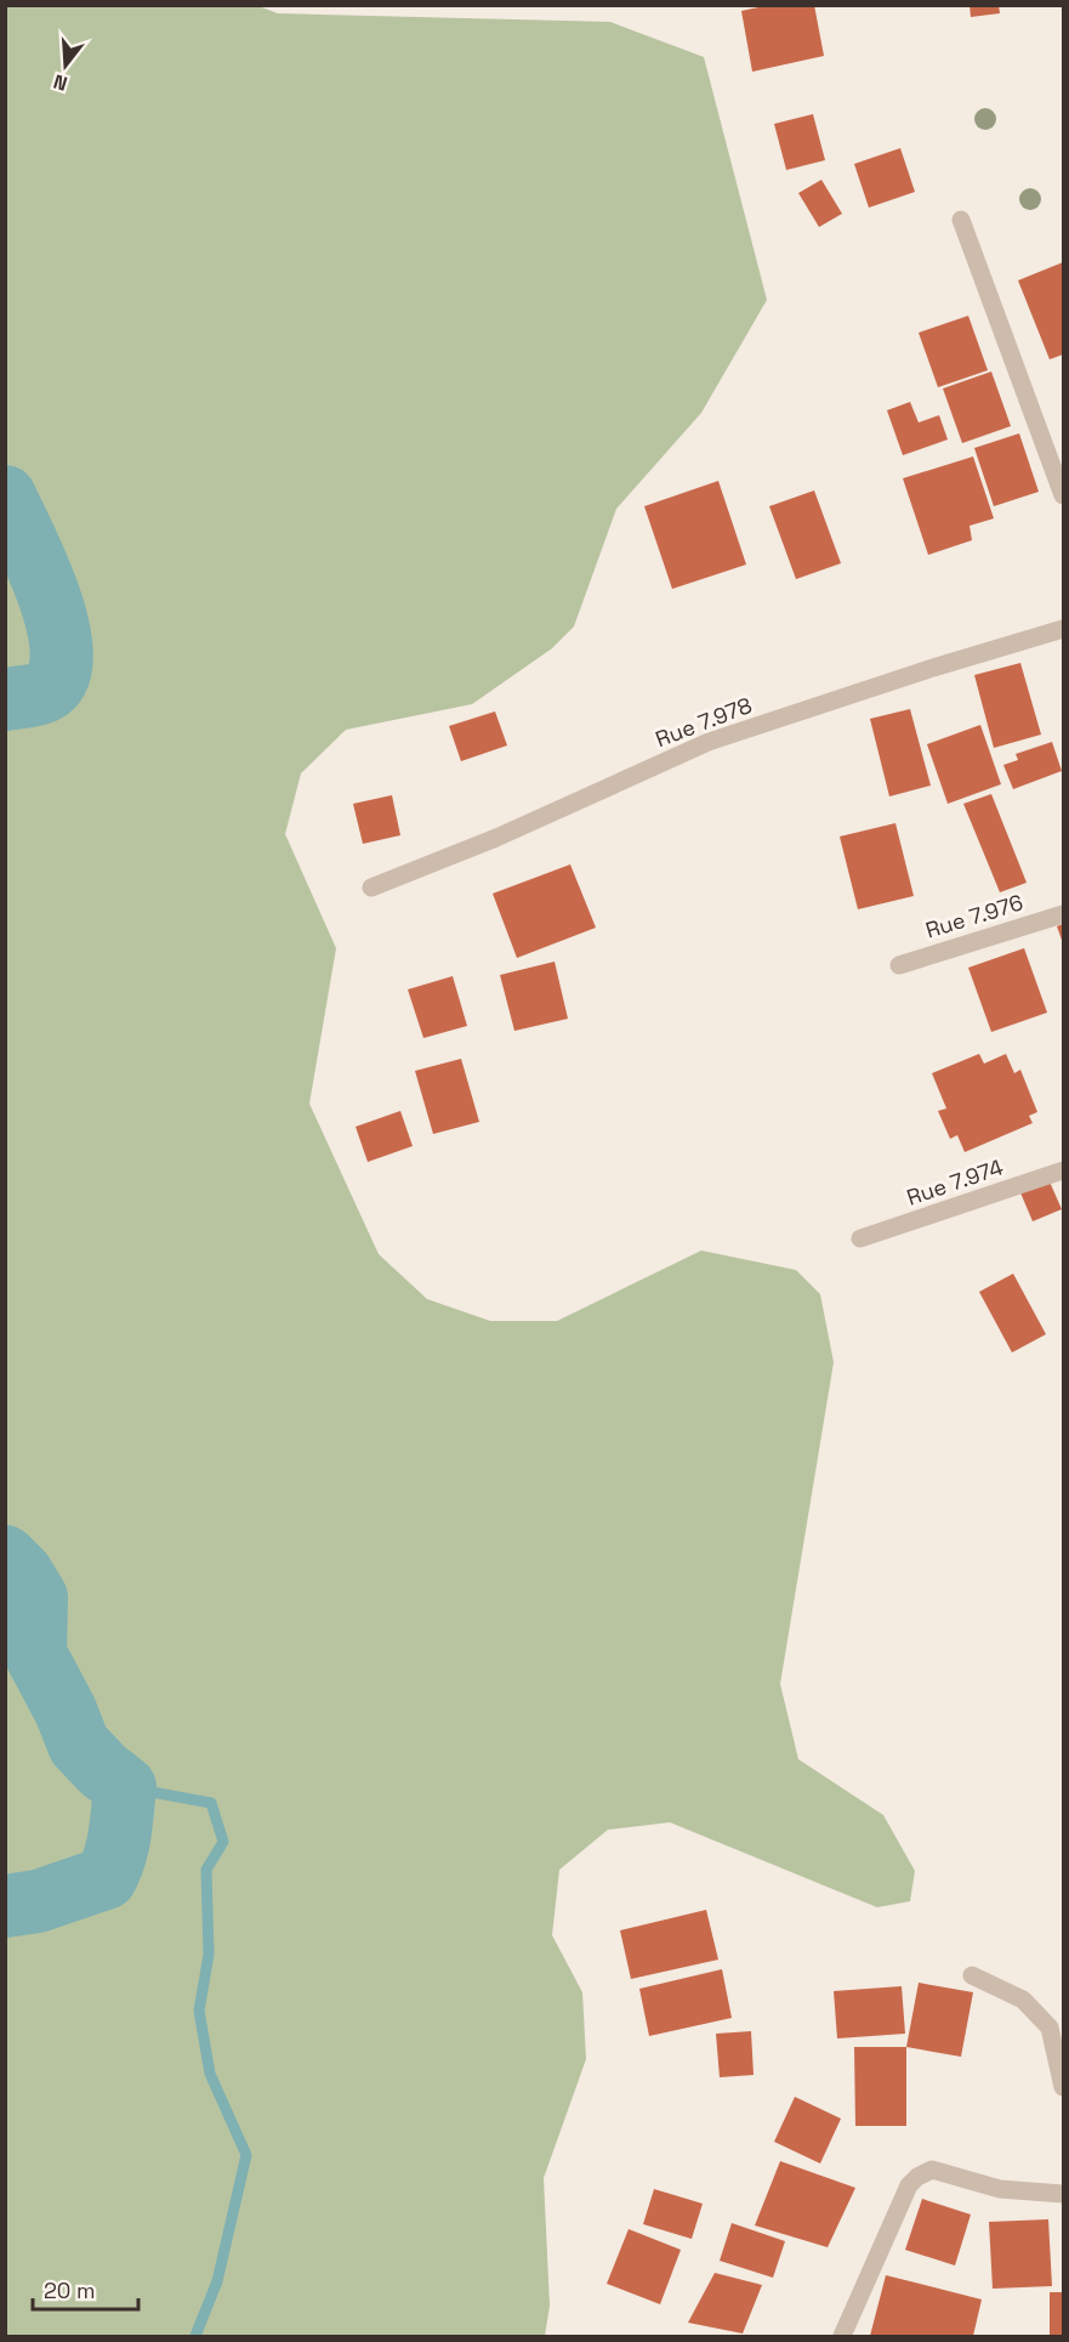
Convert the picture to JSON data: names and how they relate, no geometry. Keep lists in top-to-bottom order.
{
  "streets": {
    "street": ["Rue 7.978", "Rue 7.976", "Rue 7.974"]
  },
  "scale_bar": "20 m",
  "north": "bottom"
}
